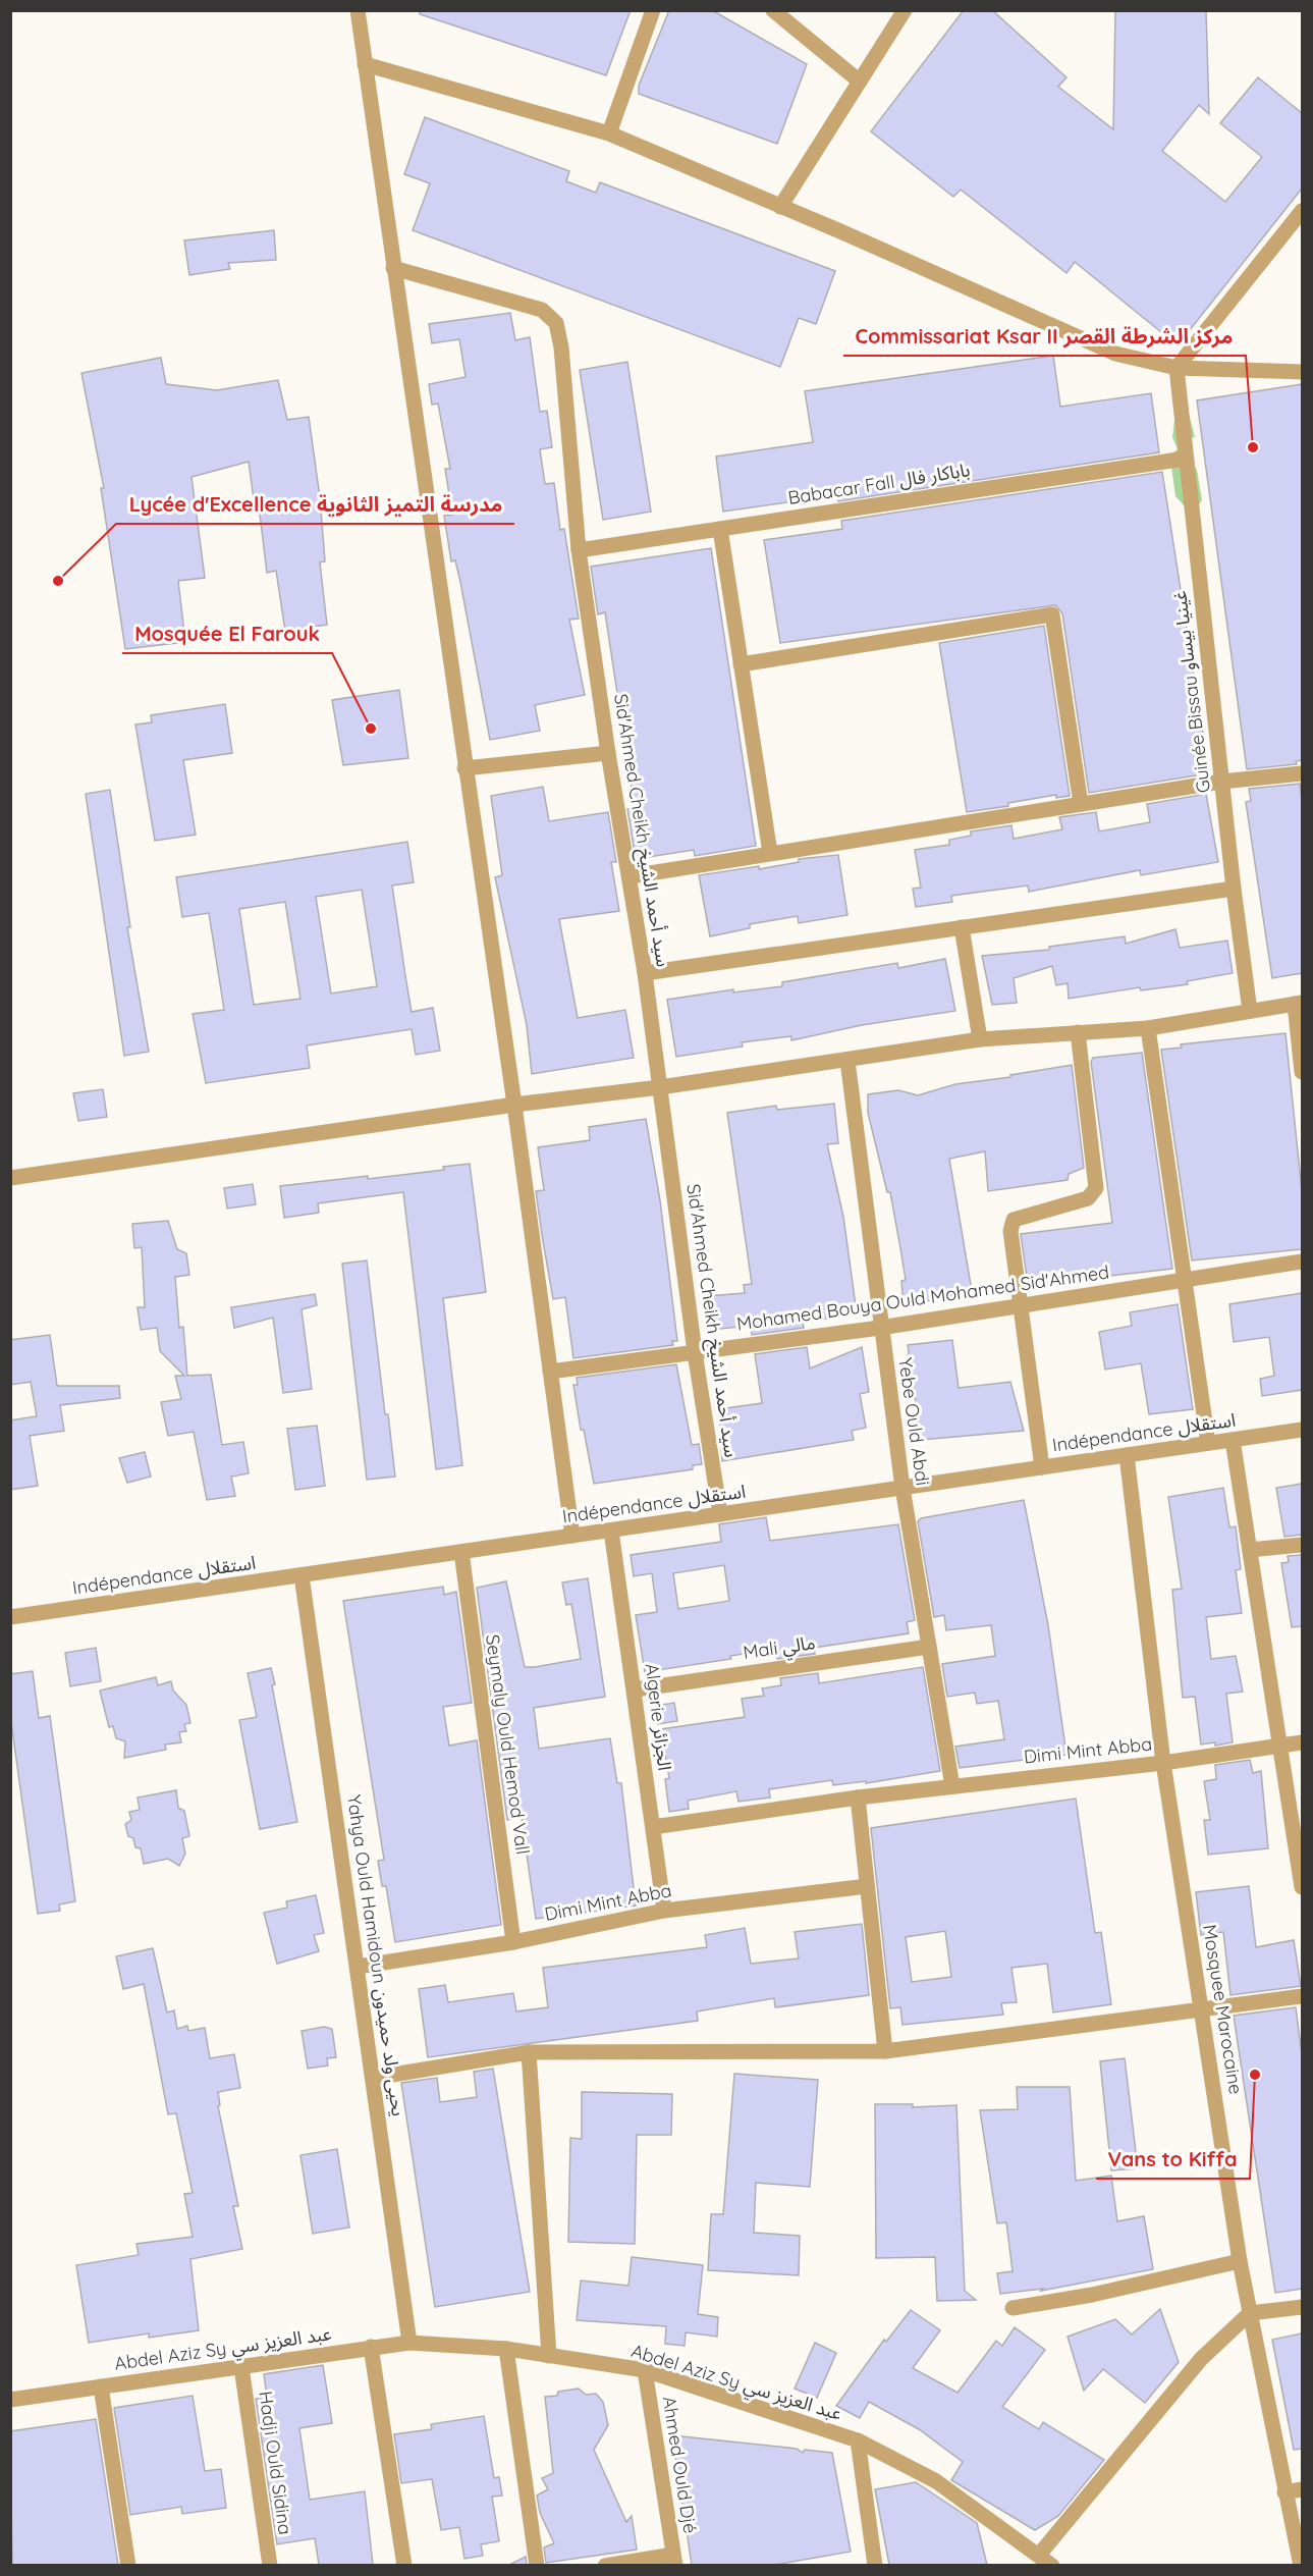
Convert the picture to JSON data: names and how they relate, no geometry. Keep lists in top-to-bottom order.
{
  "streets": {
    "street": [
      "Babacar Fall باباكار فال",
      "Guinée Bissau غينيا بيساو",
      "Sid'Ahmed Cheikh سيد أحمد الشيخ",
      "Mohamed Bouya Ould Mohamed Sid'Ahmed",
      "Yebe Ould Abdi",
      "Indépendance استقلال",
      "Mali مالي",
      "Algerie الجزائر",
      "Seymaly Ould Hemod Vall",
      "Dimi Mint Abba",
      "Yahya Ould Hamidoun يحيى ولد حميدون",
      "Mosquee Marocaine",
      "Abdel Aziz Sy عبد العزيز سي",
      "Hadji Ould Sidina",
      "Ahmed Ould Djé"
    ]
  },
  "crossings": [
    ["Babacar Fall باباكار فال", "Guinée Bissau غينيا بيساو"],
    ["Babacar Fall باباكار فال", "Sid'Ahmed Cheikh سيد أحمد الشيخ"],
    ["Sid'Ahmed Cheikh سيد أحمد الشيخ", "Mohamed Bouya Ould Mohamed Sid'Ahmed"],
    ["Sid'Ahmed Cheikh سيد أحمد الشيخ", "Indépendance استقلال"],
    ["Mohamed Bouya Ould Mohamed Sid'Ahmed", "Yebe Ould Abdi"],
    ["Yebe Ould Abdi", "Indépendance استقلال"],
    ["Yebe Ould Abdi", "Mali مالي"],
    ["Yebe Ould Abdi", "Dimi Mint Abba"],
    ["Indépendance استقلال", "Algerie الجزائر"],
    ["Indépendance استقلال", "Seymaly Ould Hemod Vall"],
    ["Indépendance استقلال", "Yahya Ould Hamidoun يحيى ولد حميدون"],
    ["Indépendance استقلال", "Mosquee Marocaine"],
    ["Mali مالي", "Algerie الجزائر"],
    ["Algerie الجزائر", "Dimi Mint Abba"],
    ["Seymaly Ould Hemod Vall", "Dimi Mint Abba"],
    ["Dimi Mint Abba", "Yahya Ould Hamidoun يحيى ولد حميدون"],
    ["Dimi Mint Abba", "Mosquee Marocaine"],
    ["Yahya Ould Hamidoun يحيى ولد حميدون", "Abdel Aziz Sy عبد العزيز سي"],
    ["Abdel Aziz Sy عبد العزيز سي", "Hadji Ould Sidina"],
    ["Abdel Aziz Sy عبد العزيز سي", "Ahmed Ould Djé"]
  ],
  "places": [
    "Commissariat Ksar II مركز الشرطة القصر",
    "Lycée d'Excellence مدرسة التميز الثانوية",
    "Mosquée El Farouk",
    "Vans to Kiffa"
  ]
}
